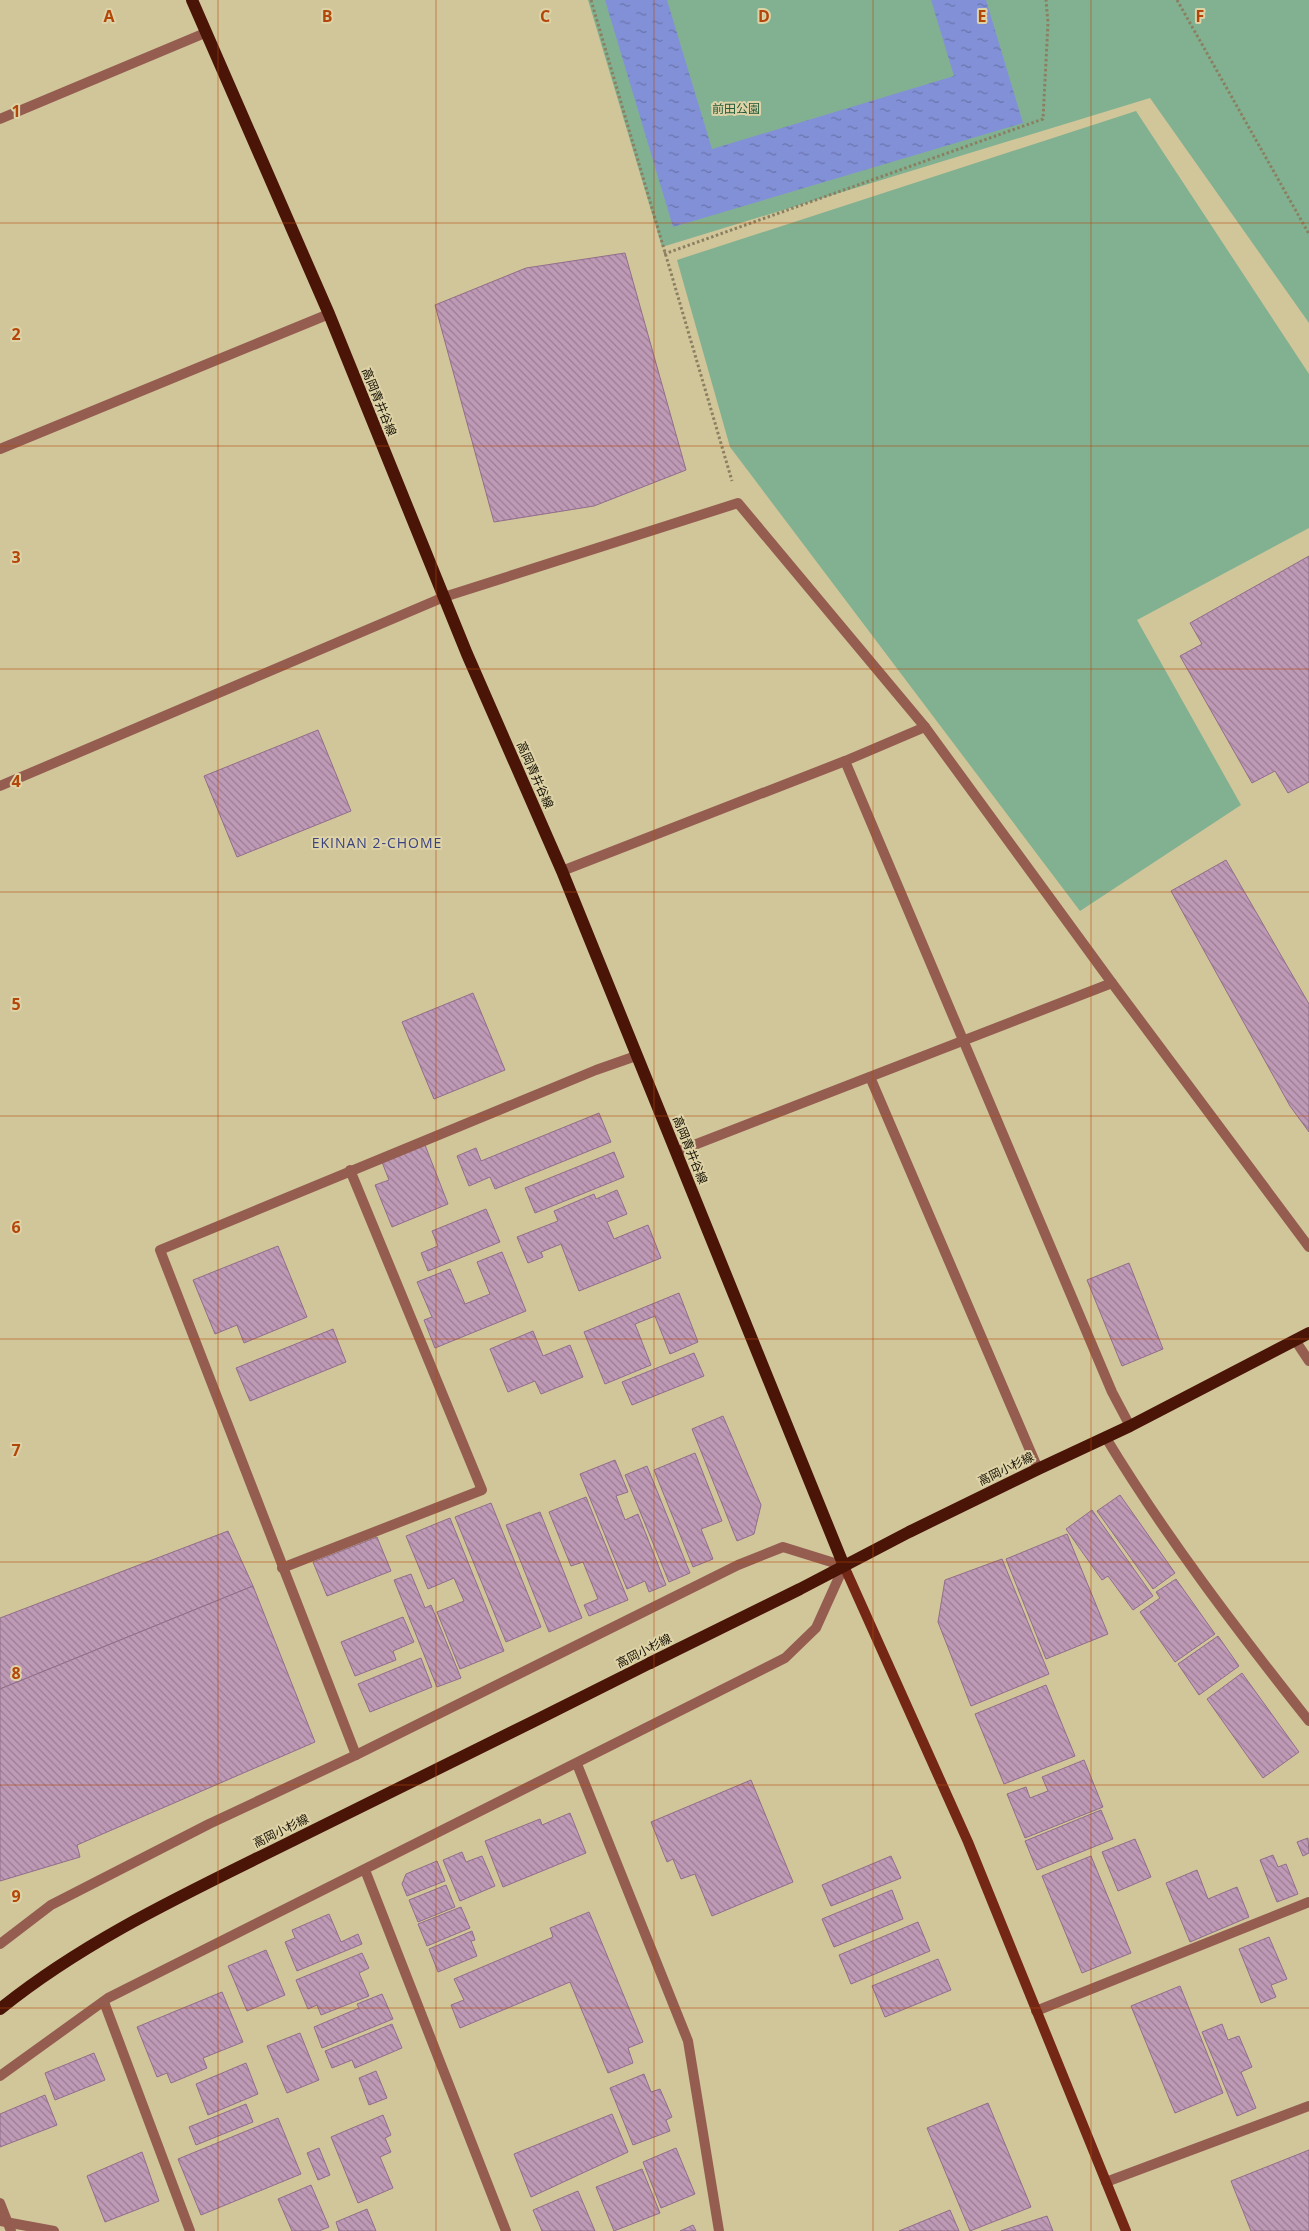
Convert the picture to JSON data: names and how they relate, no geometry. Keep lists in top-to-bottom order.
{
  "streets": {
    "main road": ["高岡青井谷線", "高岡小杉線"]
  },
  "crossings": [
    ["高岡青井谷線", "高岡小杉線"]
  ],
  "districts": ["EKINAN 2-CHOME"],
  "parks": ["前田公園"],
  "grid": {
    "columns": [
      "A",
      "B",
      "C",
      "D",
      "E",
      "F"
    ],
    "rows": [
      "1",
      "2",
      "3",
      "4",
      "5",
      "6",
      "7",
      "8",
      "9"
    ]
  }
}
